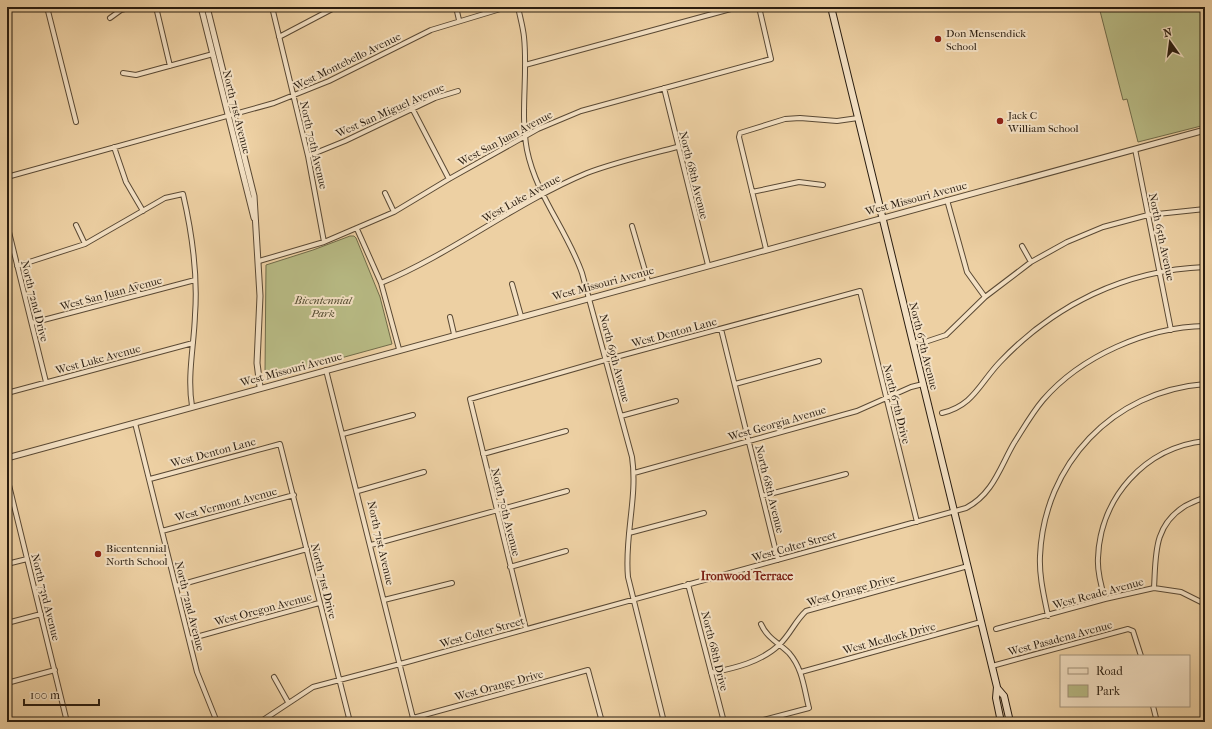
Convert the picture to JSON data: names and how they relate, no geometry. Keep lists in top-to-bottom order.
{
  "streets": {
    "main road": ["North 67th Avenue"],
    "street": [
      "West Montebello Avenue",
      "West San Miguel Avenue",
      "North 71st Avenue",
      "West San Juan Avenue",
      "North 70th Avenue",
      "North 68th Avenue",
      "West Luke Avenue",
      "West Missouri Avenue",
      "North 65th Avenue",
      "North 72nd Drive",
      "West Denton Lane",
      "North 69th Avenue",
      "North 67th Drive",
      "West Georgia Avenue",
      "West Vermont Avenue",
      "West Colter Street",
      "North 71st Drive",
      "West Orange Drive",
      "West Reade Avenue",
      "North 73rd Avenue",
      "North 72nd Avenue",
      "West Oregon Avenue",
      "West Medlock Drive",
      "West Pasadena Avenue",
      "North 68th Drive"
    ]
  },
  "crossings": [
    ["West Montebello Avenue", "North 71st Avenue"],
    ["West Montebello Avenue", "North 70th Avenue"],
    ["West San Miguel Avenue", "North 70th Avenue"],
    ["North 71st Avenue", "West San Juan Avenue"],
    ["North 71st Avenue", "West Missouri Avenue"],
    ["North 71st Avenue", "West Colter Street"],
    ["North 71st Avenue", "West Orange Drive"],
    ["West San Juan Avenue", "North 70th Avenue"],
    ["West San Juan Avenue", "North 68th Avenue"],
    ["West San Juan Avenue", "North 72nd Drive"],
    ["West San Juan Avenue", "North 69th Avenue"],
    ["North 70th Avenue", "West Denton Lane"],
    ["North 70th Avenue", "West Colter Street"],
    ["North 68th Avenue", "West Luke Avenue"],
    ["North 68th Avenue", "West Missouri Avenue"],
    ["North 68th Avenue", "West Denton Lane"],
    ["North 68th Avenue", "West Georgia Avenue"],
    ["North 68th Avenue", "West Colter Street"],
    ["West Luke Avenue", "North 72nd Drive"],
    ["West Luke Avenue", "North 69th Avenue"],
    ["West Missouri Avenue", "North 65th Avenue"],
    ["West Missouri Avenue", "North 67th Avenue"],
    ["West Missouri Avenue", "North 69th Avenue"],
    ["West Missouri Avenue", "North 72nd Avenue"],
    ["North 65th Avenue", "West Colter Street"],
    ["West Denton Lane", "North 69th Avenue"],
    ["West Denton Lane", "North 67th Drive"],
    ["West Denton Lane", "North 71st Drive"],
    ["West Denton Lane", "North 72nd Avenue"],
    ["North 67th Avenue", "West Georgia Avenue"],
    ["North 67th Avenue", "West Colter Street"],
    ["North 67th Avenue", "West Orange Drive"],
    ["North 67th Avenue", "West Medlock Drive"],
    ["North 67th Avenue", "West Pasadena Avenue"],
    ["North 69th Avenue", "West Georgia Avenue"],
    ["North 69th Avenue", "West Colter Street"],
    ["North 67th Drive", "West Georgia Avenue"],
    ["North 67th Drive", "West Colter Street"],
    ["West Vermont Avenue", "North 71st Drive"],
    ["West Vermont Avenue", "North 72nd Avenue"],
    ["West Colter Street", "North 71st Drive"],
    ["West Colter Street", "North 68th Drive"],
    ["North 71st Drive", "West Oregon Avenue"],
    ["West Orange Drive", "North 68th Drive"],
    ["North 72nd Avenue", "West Oregon Avenue"]
  ],
  "districts": ["Ironwood Terrace"],
  "parks": ["Bicentennial Park"],
  "places": ["Don Mensendick School", "Jack C William School", "Bicentennial North School"],
  "legend": ["Road", "Park"],
  "scale_bar": "100 m",
  "north": "top"
}
